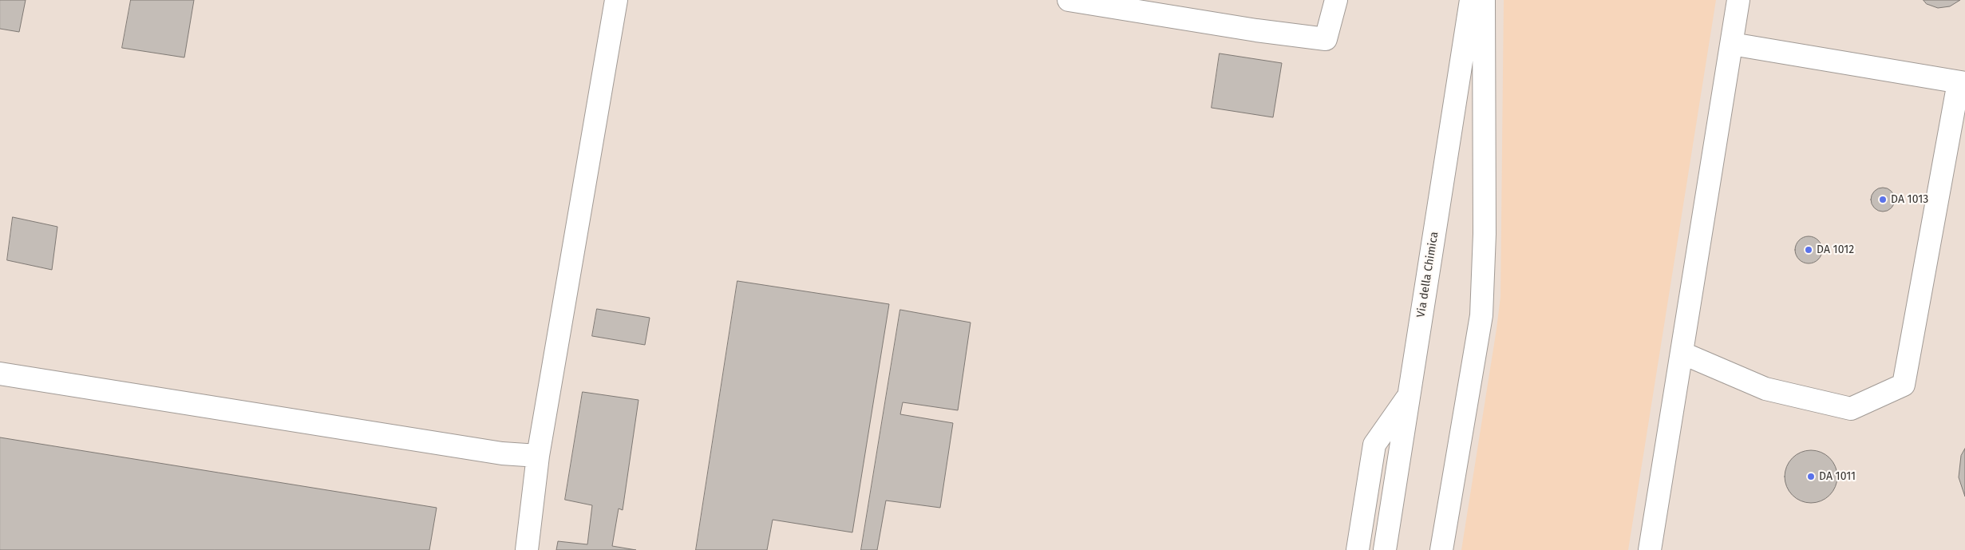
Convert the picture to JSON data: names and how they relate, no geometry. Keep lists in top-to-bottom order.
{
  "streets": {
    "lane": ["Via della Chimica"]
  },
  "places": ["DA 1013", "DA 1012", "DA 1011"]
}
